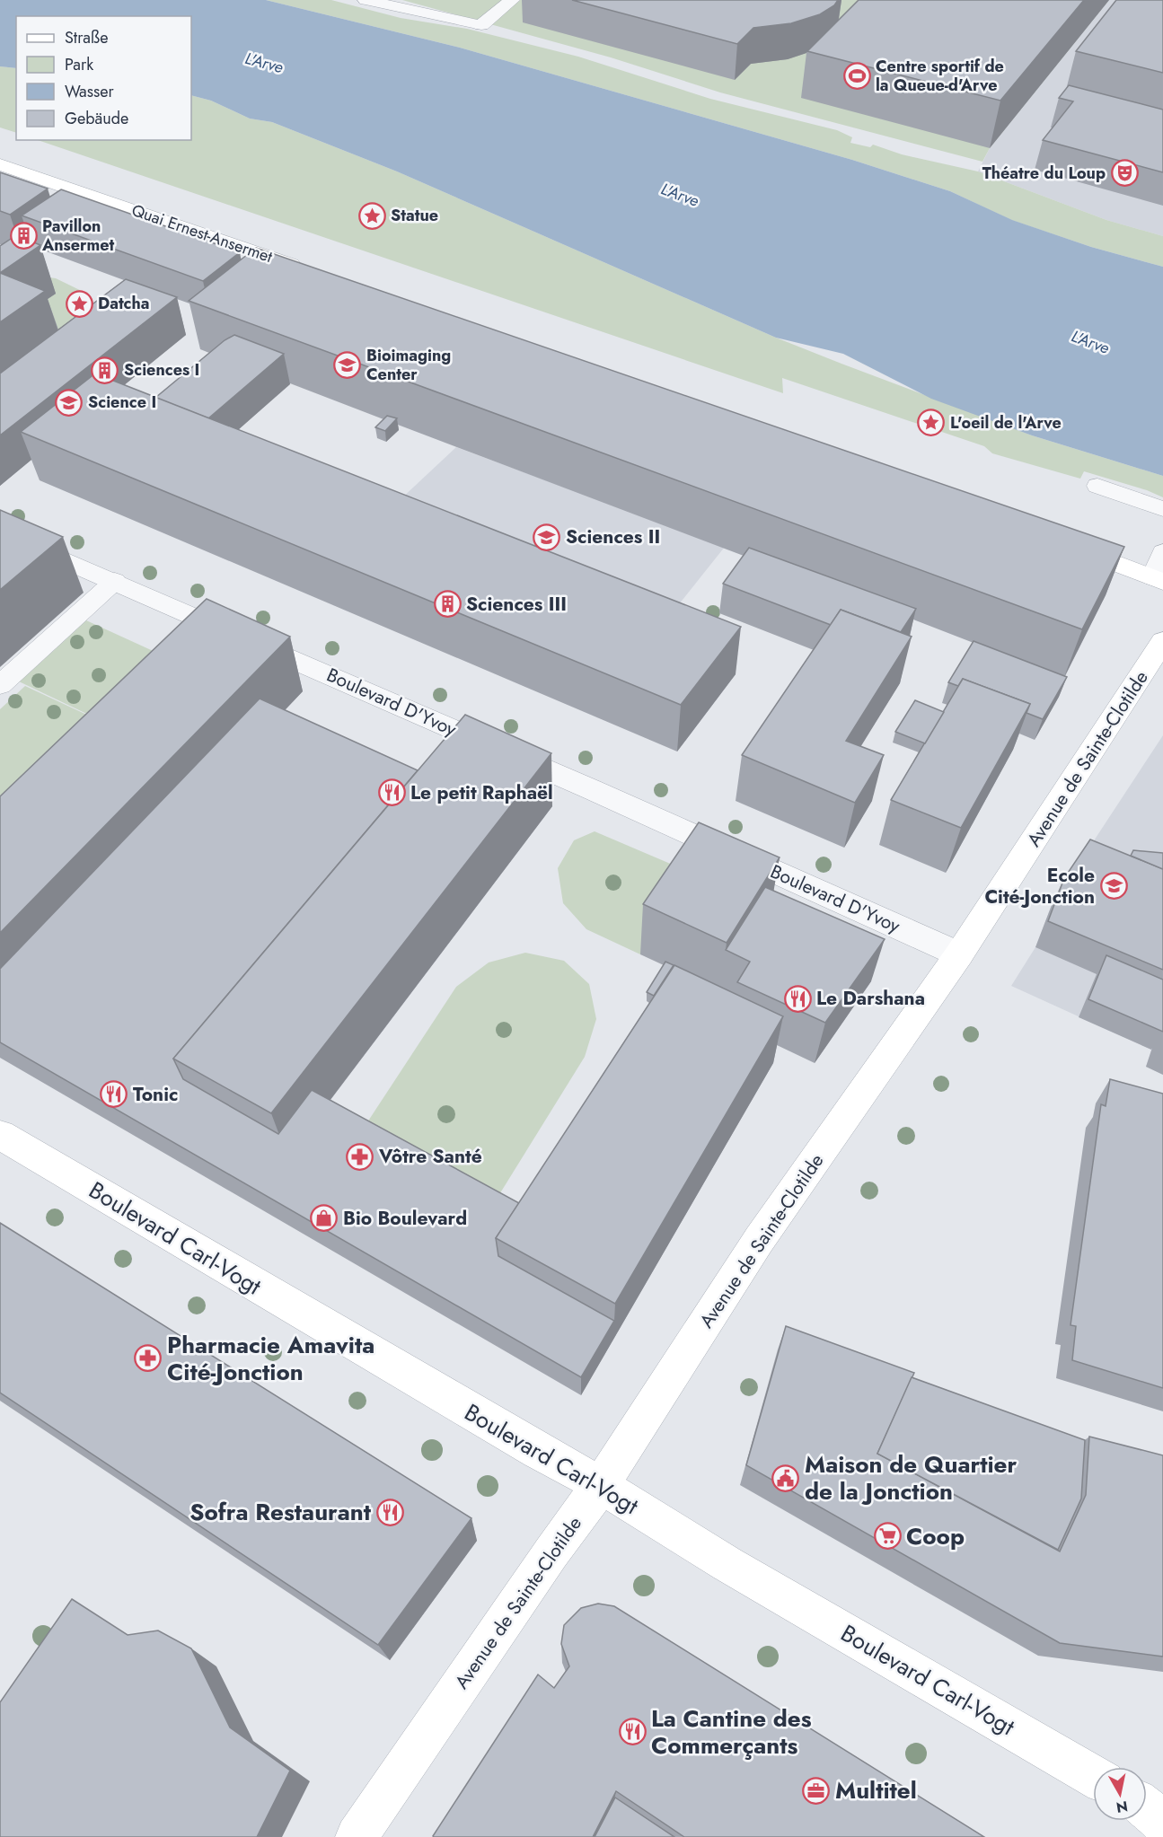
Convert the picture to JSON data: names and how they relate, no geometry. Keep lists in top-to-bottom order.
{
  "streets": {
    "street": [
      "Quai Ernest-Ansermet",
      "Boulevard D'Yvoy",
      "Avenue de Sainte-Clotilde",
      "Boulevard Carl-Vogt"
    ]
  },
  "crossings": [
    ["Boulevard D'Yvoy", "Avenue de Sainte-Clotilde"],
    ["Avenue de Sainte-Clotilde", "Boulevard Carl-Vogt"]
  ],
  "water": ["L'Arve"],
  "places": {
    "sports": ["Centre sportif de la Queue-d'Arve"],
    "theatre": ["Théatre du Loup"],
    "place": ["Statue", "Datcha", "L'oeil de l'Arve"],
    "building": ["Pavillon Ansermet", "Sciences I", "Sciences III"],
    "school or university": [
      "Bioimaging Center",
      "Science I",
      "Sciences II",
      "Ecole Cité-Jonction"
    ],
    "restaurant": [
      "Le petit Raphaël",
      "Le Darshana",
      "Tonic",
      "Sofra Restaurant",
      "La Cantine des Commerçants"
    ],
    "pharmacy": ["Vôtre Santé", "Pharmacie Amavita Cité-Jonction"],
    "shop": ["Bio Boulevard"],
    "public building": ["Maison de Quartier de la Jonction"],
    "supermarket": ["Coop"],
    "office": ["Multitel"]
  },
  "legend": [
    "Straße",
    "Park",
    "Wasser",
    "Gebäude"
  ],
  "north": "bottom"
}
